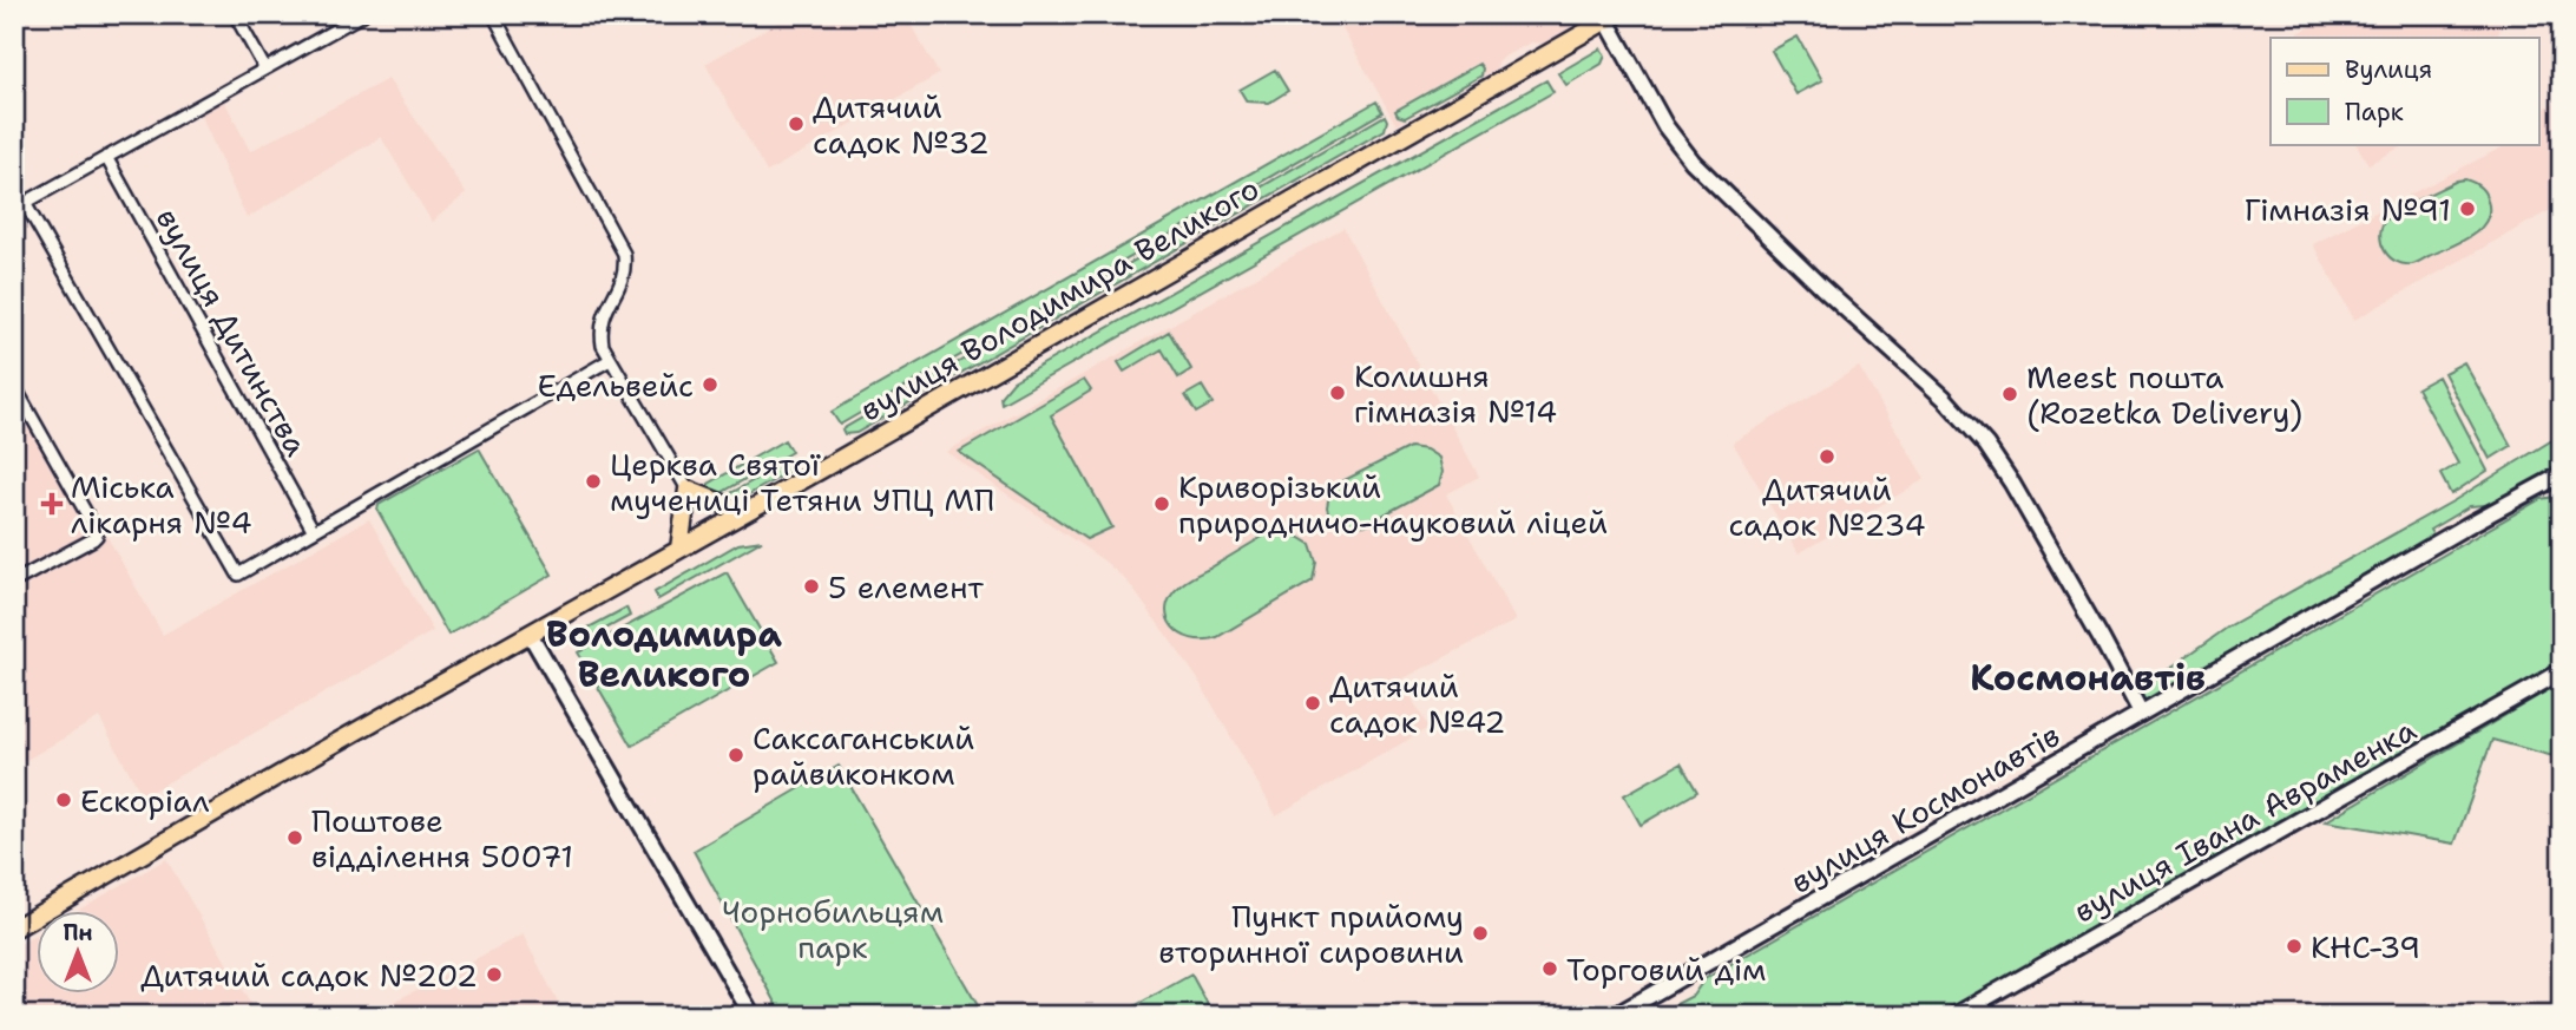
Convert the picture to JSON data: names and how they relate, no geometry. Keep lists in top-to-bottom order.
{
  "streets": {
    "main road": ["вулиця Володимира Великого"],
    "street": ["вулиця Дитинства", "вулиця Космонавтів", "вулиця Івана Авраменка"]
  },
  "districts": ["Володимира Великого", "Космонавтів"],
  "parks": ["Чорнобильцям парк"],
  "places": {
    "other": [
      "Дитячий садок №32",
      "Гімназія №91",
      "Едельвейс",
      "Колишня гімназія №14",
      "Meest пошта (Rozetka Delivery)",
      "Дитячий садок №234",
      "Церква Святої мучениці Тетяни УПЦ МП",
      "Криворізький природничо-науковий ліцей",
      "5 елемент",
      "Дитячий садок №42",
      "Саксаганський райвиконком",
      "Ескоріал",
      "Поштове відділення 50071",
      "Пункт прийому вторинної сировини",
      "КНС-39",
      "Торговий дім",
      "Дитячий садок №202"
    ],
    "health": ["Міська лікарня №4"]
  },
  "legend": ["Вулиця", "Парк"],
  "north": "top"
}
